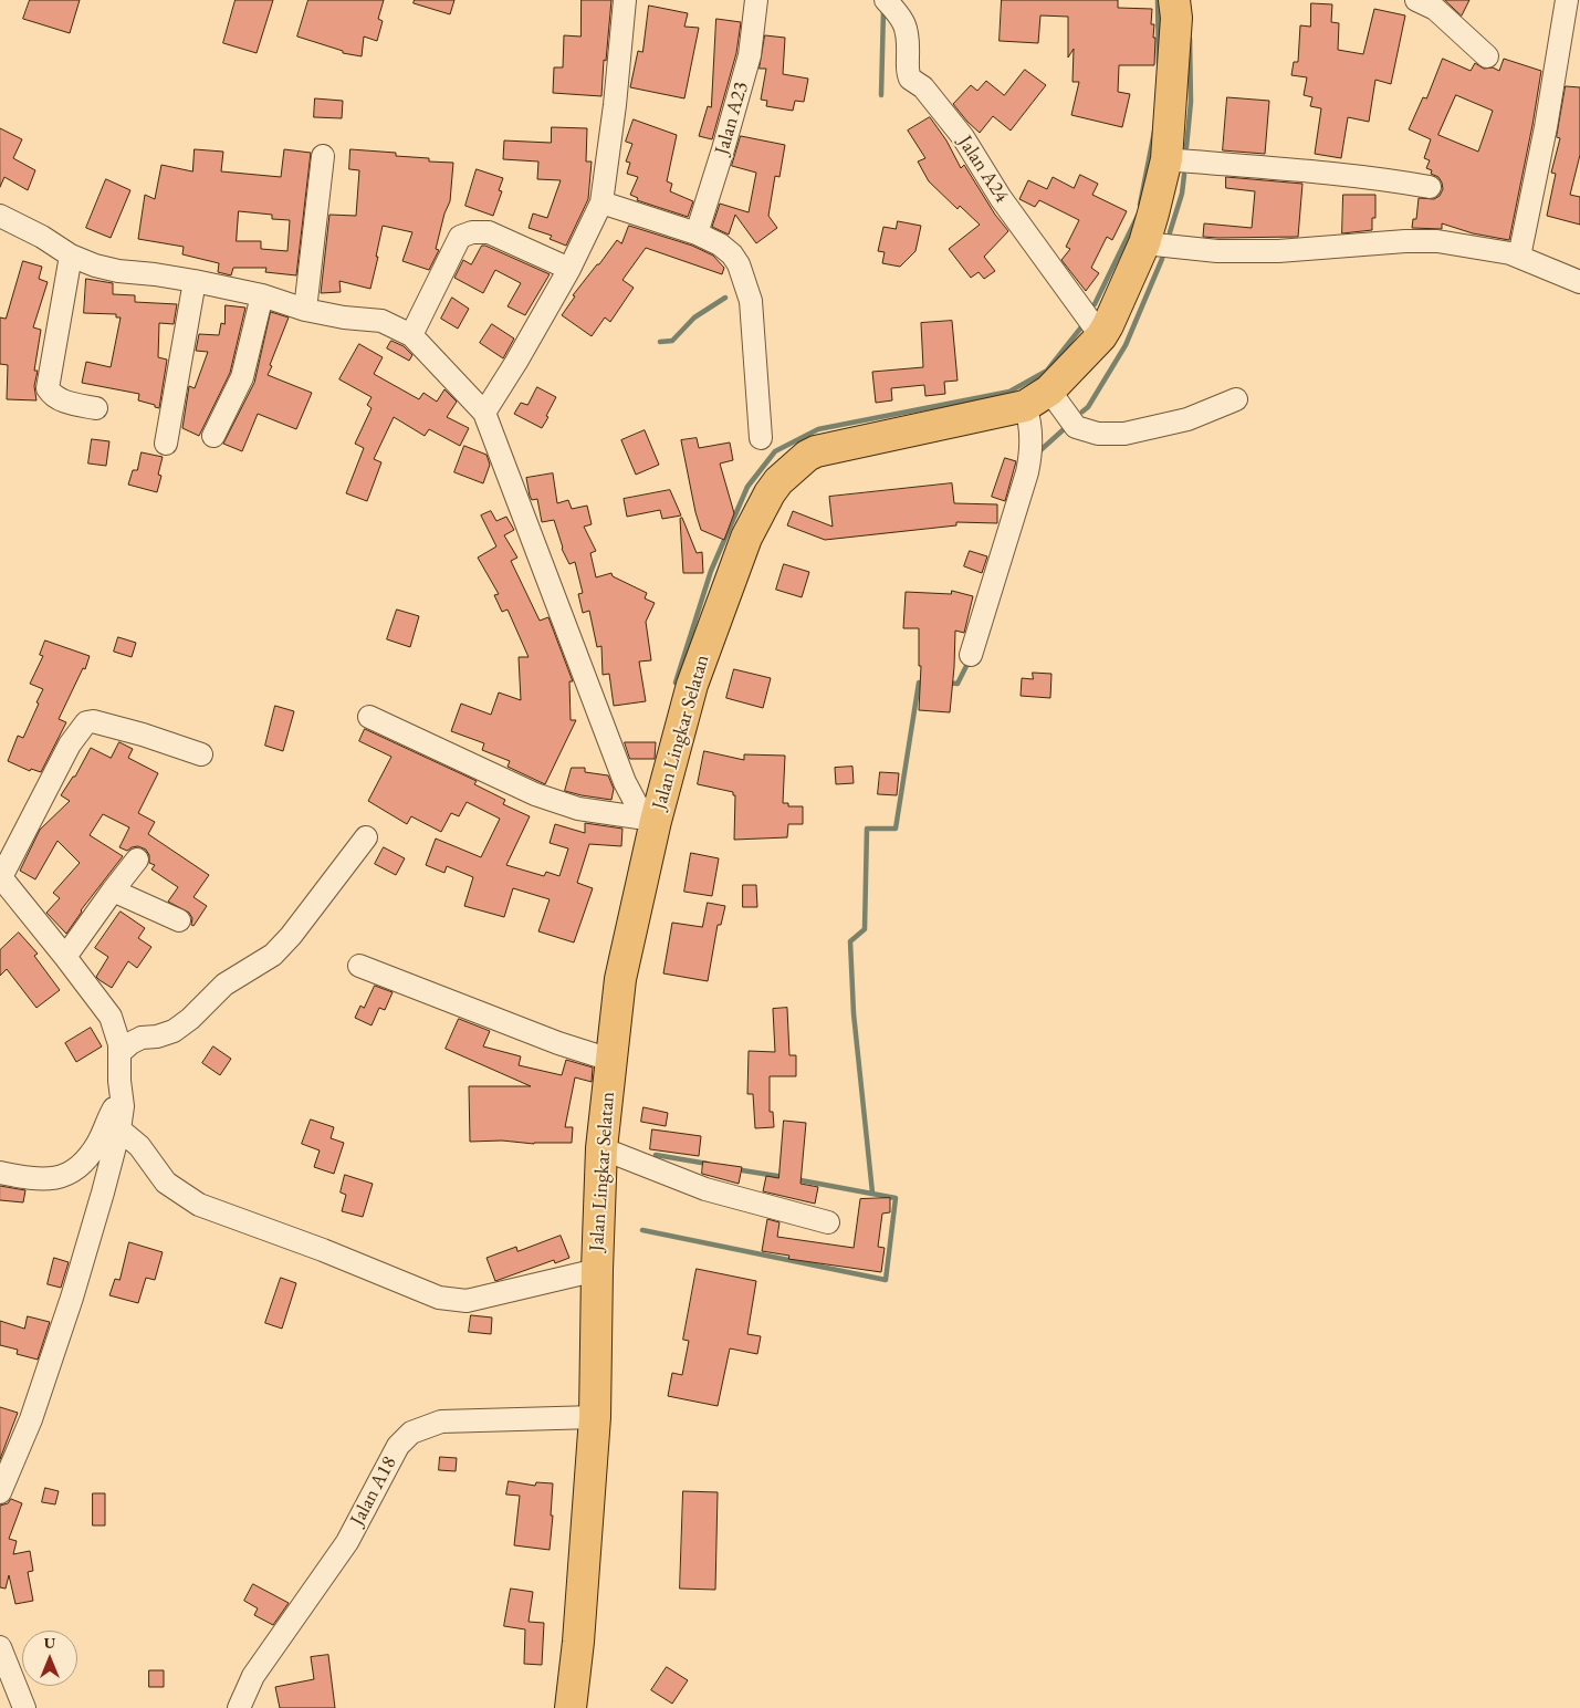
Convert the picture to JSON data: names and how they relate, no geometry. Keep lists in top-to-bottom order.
{
  "streets": {
    "highway": ["Jalan Lingkar Selatan"],
    "street": ["Jalan A23", "Jalan A24", "Jalan A18"]
  },
  "crossings": [
    ["Jalan Lingkar Selatan", "Jalan A18"]
  ],
  "north": "top"
}
